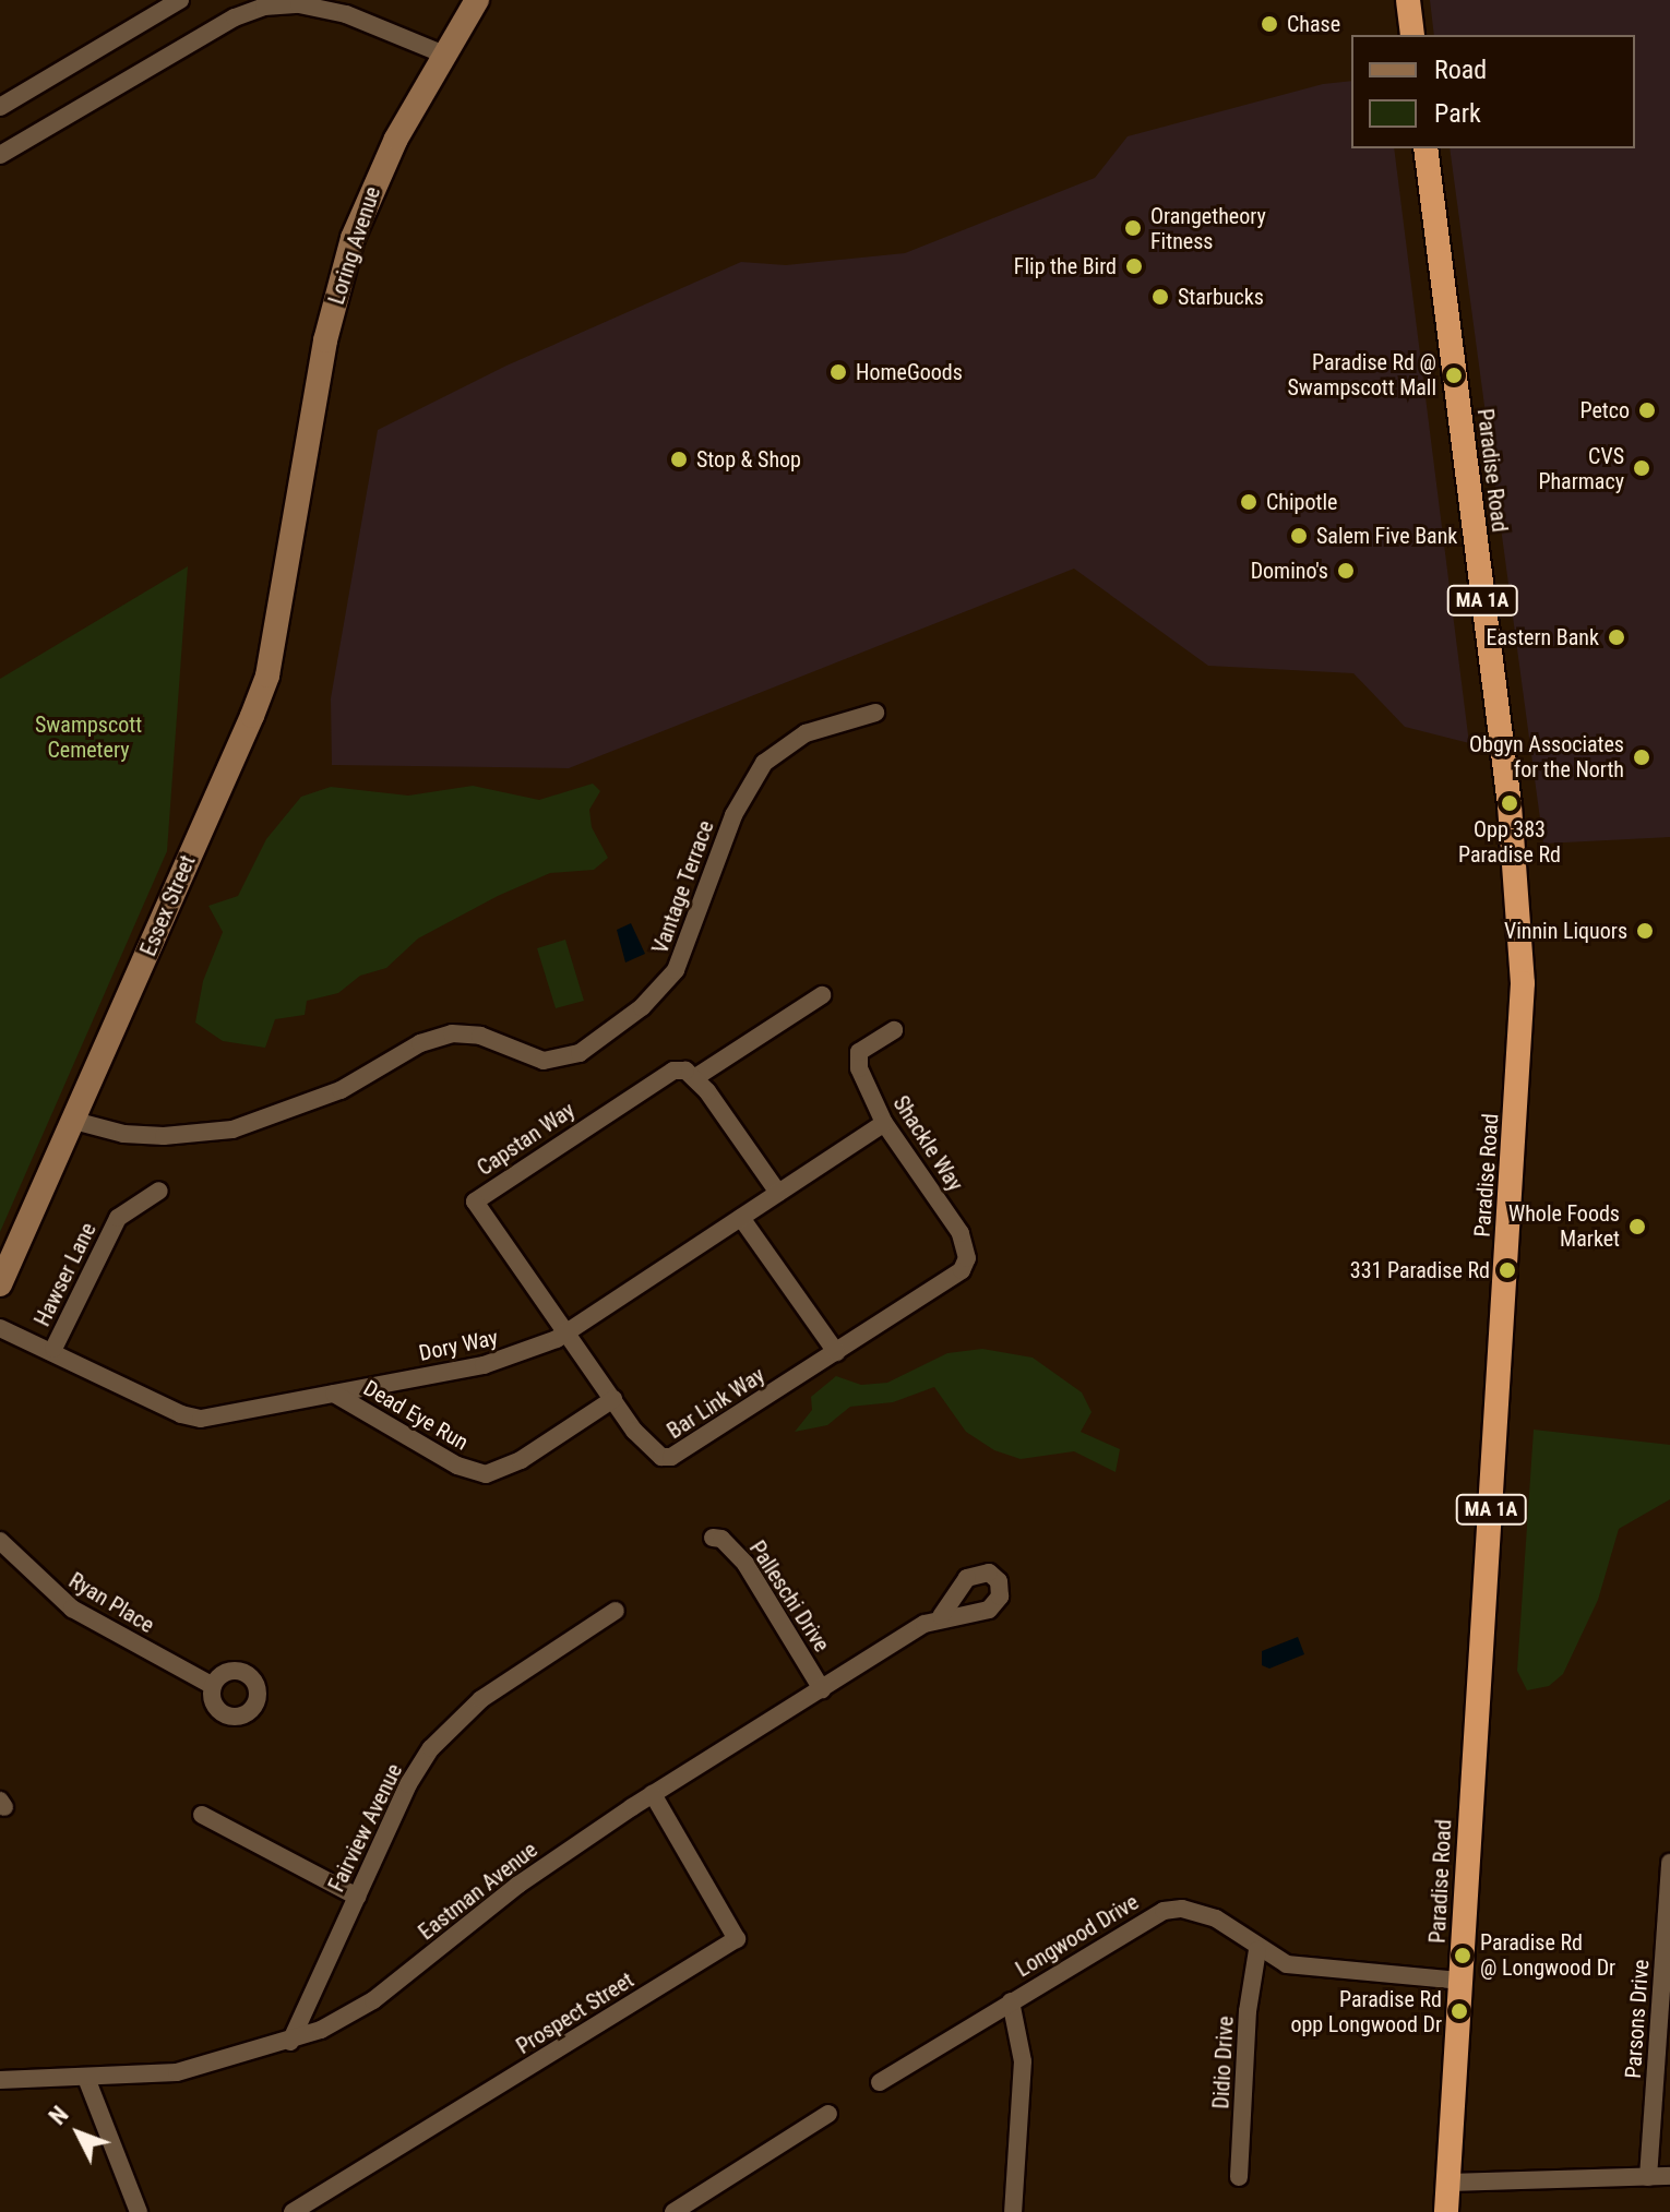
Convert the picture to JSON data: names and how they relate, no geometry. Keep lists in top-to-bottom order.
{
  "streets": {
    "highway": ["Paradise Road", "MA 1A"],
    "main road": ["Loring Avenue", "Essex Street"],
    "street": [
      "Vantage Terrace",
      "Capstan Way",
      "Shackle Way",
      "Hawser Lane",
      "Dory Way",
      "Bar Link Way",
      "Dead Eye Run",
      "Palleschi Drive",
      "Ryan Place",
      "Fairview Avenue",
      "Eastman Avenue",
      "Longwood Drive",
      "Prospect Street",
      "Parsons Drive",
      "Didio Drive"
    ]
  },
  "crossings": [
    ["Loring Avenue", "Essex Street"],
    ["Paradise Road", "Longwood Drive"],
    ["Vantage Terrace", "Essex Street"],
    ["Capstan Way", "Dory Way"],
    ["Capstan Way", "Bar Link Way"],
    ["Shackle Way", "Dory Way"],
    ["Shackle Way", "Bar Link Way"],
    ["Hawser Lane", "Dory Way"],
    ["Dory Way", "Bar Link Way"],
    ["Dory Way", "Dead Eye Run"],
    ["Bar Link Way", "Dead Eye Run"],
    ["Palleschi Drive", "Eastman Avenue"],
    ["Fairview Avenue", "Eastman Avenue"],
    ["Eastman Avenue", "Prospect Street"],
    ["Longwood Drive", "Didio Drive"]
  ],
  "parks": ["Swampscott Cemetery"],
  "places": [
    "Chase",
    "Orangetheory Fitness",
    "Flip the Bird",
    "Starbucks",
    "HomeGoods",
    "Paradise Rd @ Swampscott Mall",
    "Petco",
    "Stop & Shop",
    "CVS Pharmacy",
    "Chipotle",
    "Salem Five Bank",
    "Domino's",
    "Eastern Bank",
    "Obgyn Associates for the North",
    "Opp 383 Paradise Rd",
    "Vinnin Liquors",
    "Whole Foods Market",
    "331 Paradise Rd",
    "Paradise Rd @ Longwood Dr",
    "Paradise Rd opp Longwood Dr"
  ],
  "legend": ["Road", "Park"],
  "north": "top left"
}
